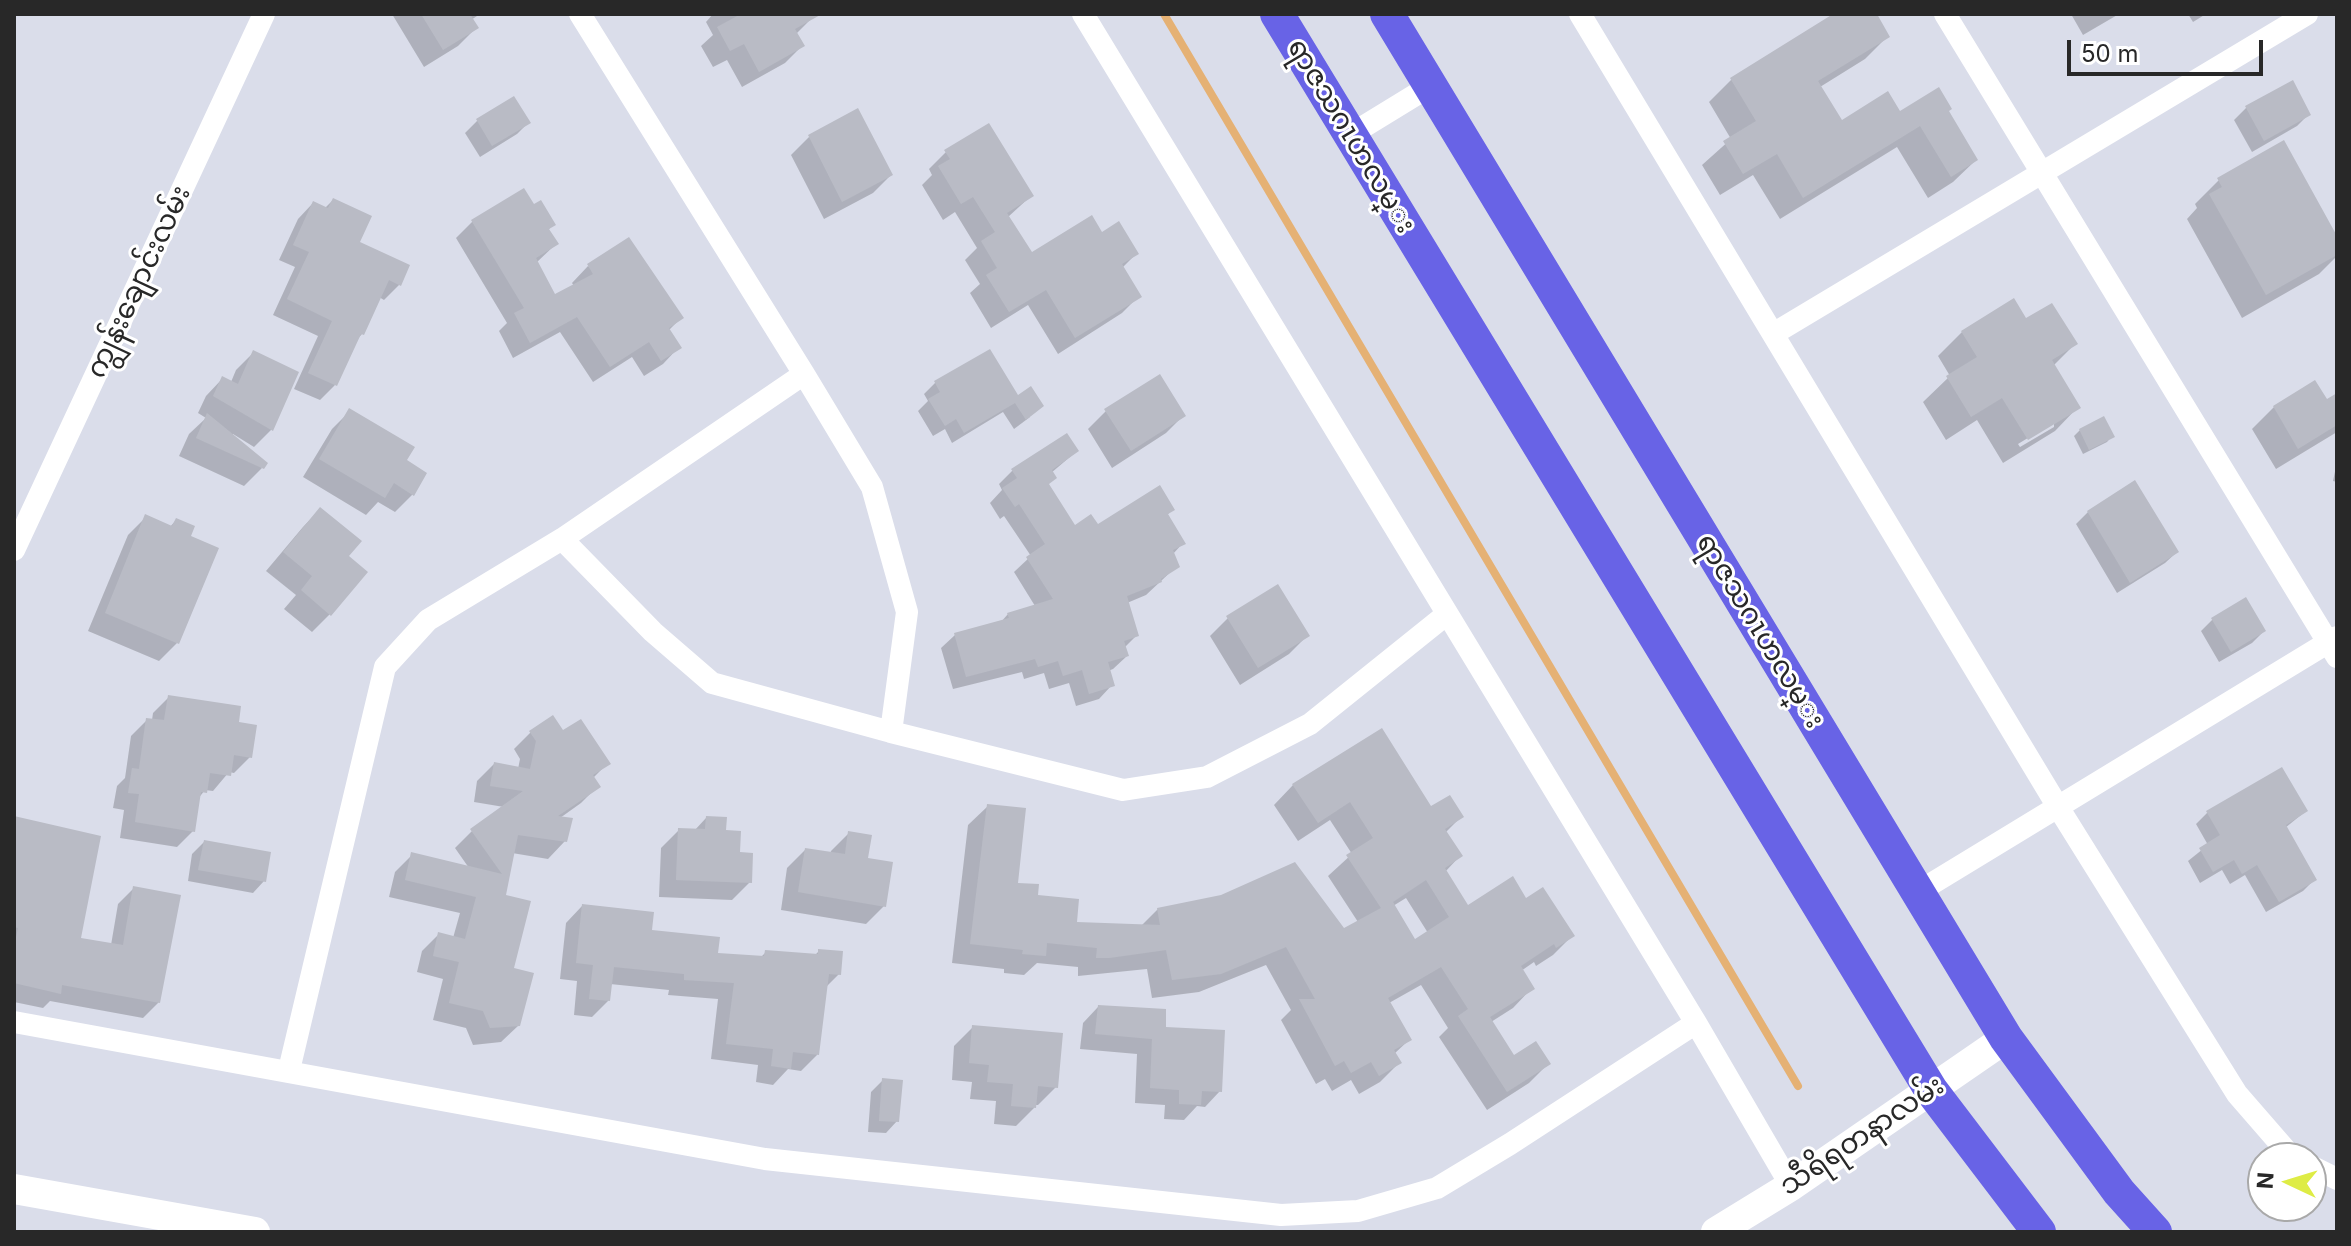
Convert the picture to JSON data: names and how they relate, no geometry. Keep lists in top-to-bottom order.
{
  "streets": {
    "main road": ["ရာဇသဂၤဟလမ္း", "သီရိရတနာလမ်း"],
    "street": ["ကျွန်းချောင်းလမ်း"]
  },
  "crossings": [
    ["ရာဇသဂၤဟလမ္း", "သီရိရတနာလမ်း"]
  ],
  "scale_bar": "50 m",
  "north": "left"
}
